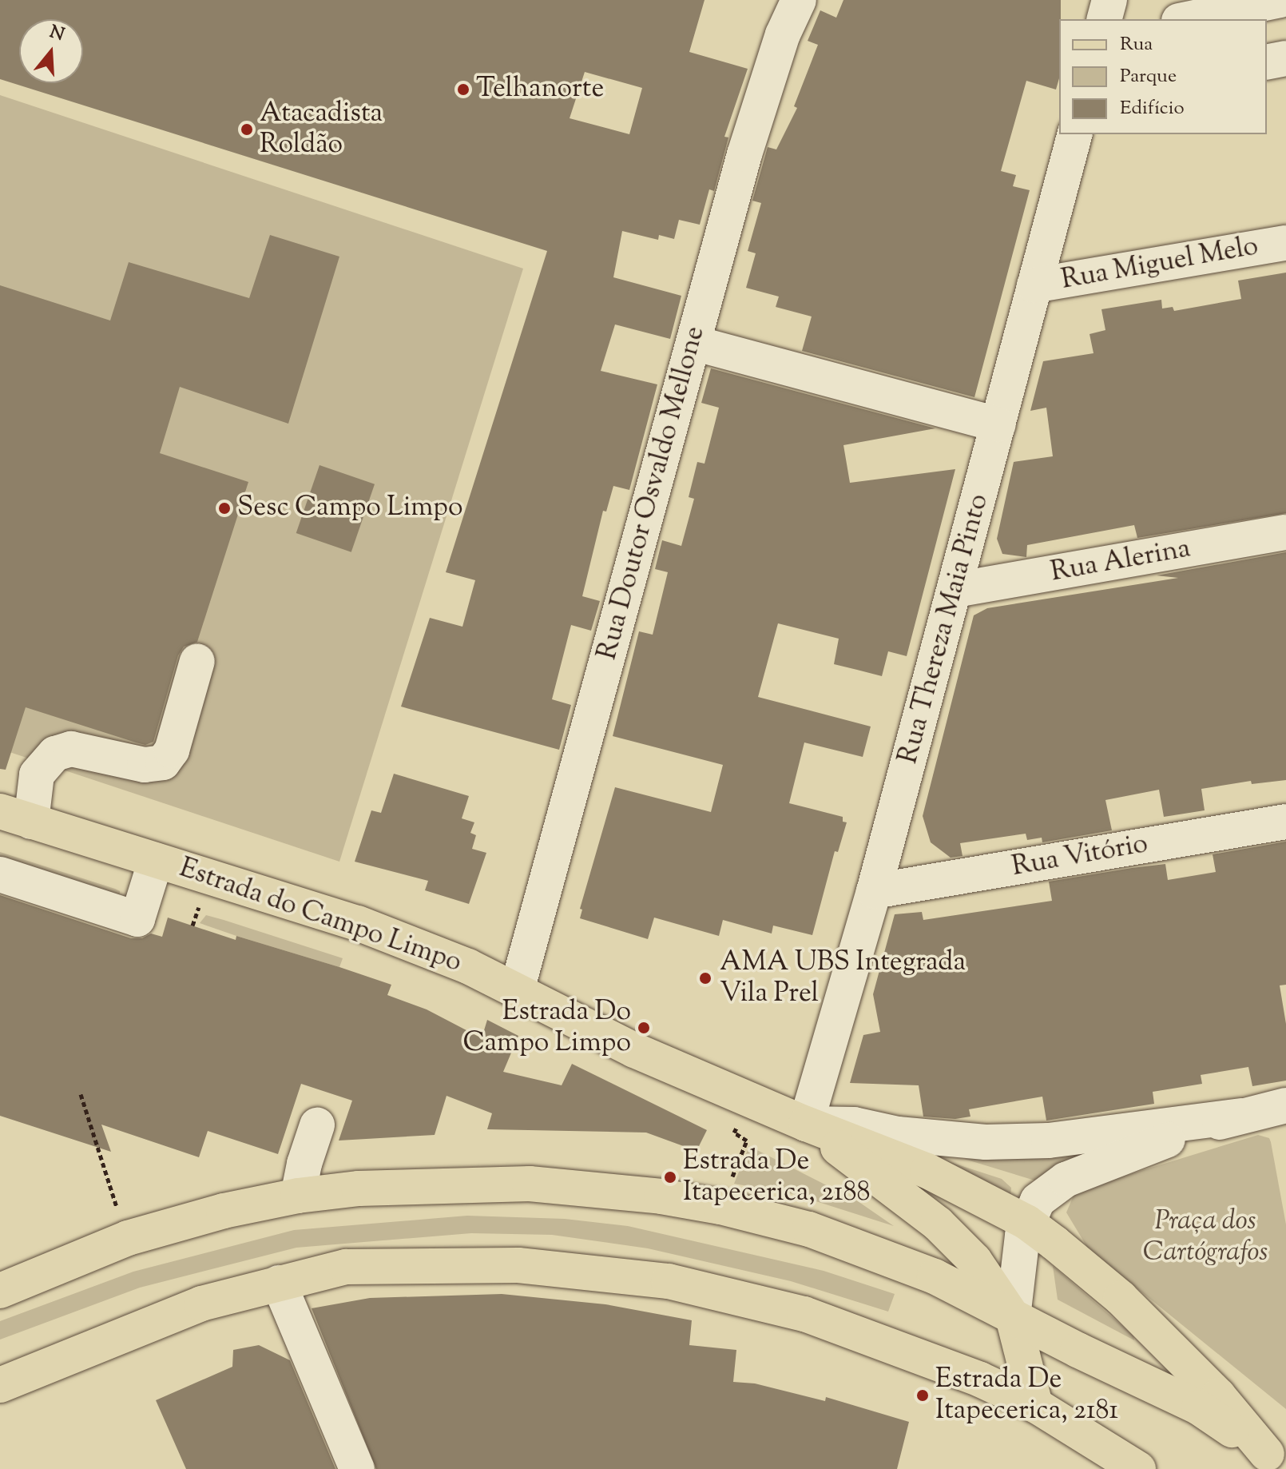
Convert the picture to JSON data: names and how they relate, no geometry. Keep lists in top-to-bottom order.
{
  "streets": {
    "main road": ["Estrada do Campo Limpo"],
    "street": [
      "Rua Miguel Melo",
      "Rua Doutor Osvaldo Mellone",
      "Rua Alerina",
      "Rua Thereza Maia Pinto",
      "Rua Vitório"
    ]
  },
  "crossings": [
    ["Rua Miguel Melo", "Rua Thereza Maia Pinto"],
    ["Rua Doutor Osvaldo Mellone", "Estrada do Campo Limpo"],
    ["Rua Alerina", "Rua Thereza Maia Pinto"],
    ["Rua Thereza Maia Pinto", "Rua Vitório"],
    ["Rua Thereza Maia Pinto", "Estrada do Campo Limpo"]
  ],
  "parks": ["Praça dos Cartógrafos"],
  "places": [
    "Telhanorte",
    "Atacadista Roldão",
    "Sesc Campo Limpo",
    "AMA UBS Integrada Vila Prel",
    "Estrada Do Campo Limpo",
    "Estrada De Itapecerica, 2188",
    "Estrada De Itapecerica, 2181"
  ],
  "legend": ["Rua", "Parque", "Edifício"],
  "north": "top"
}
